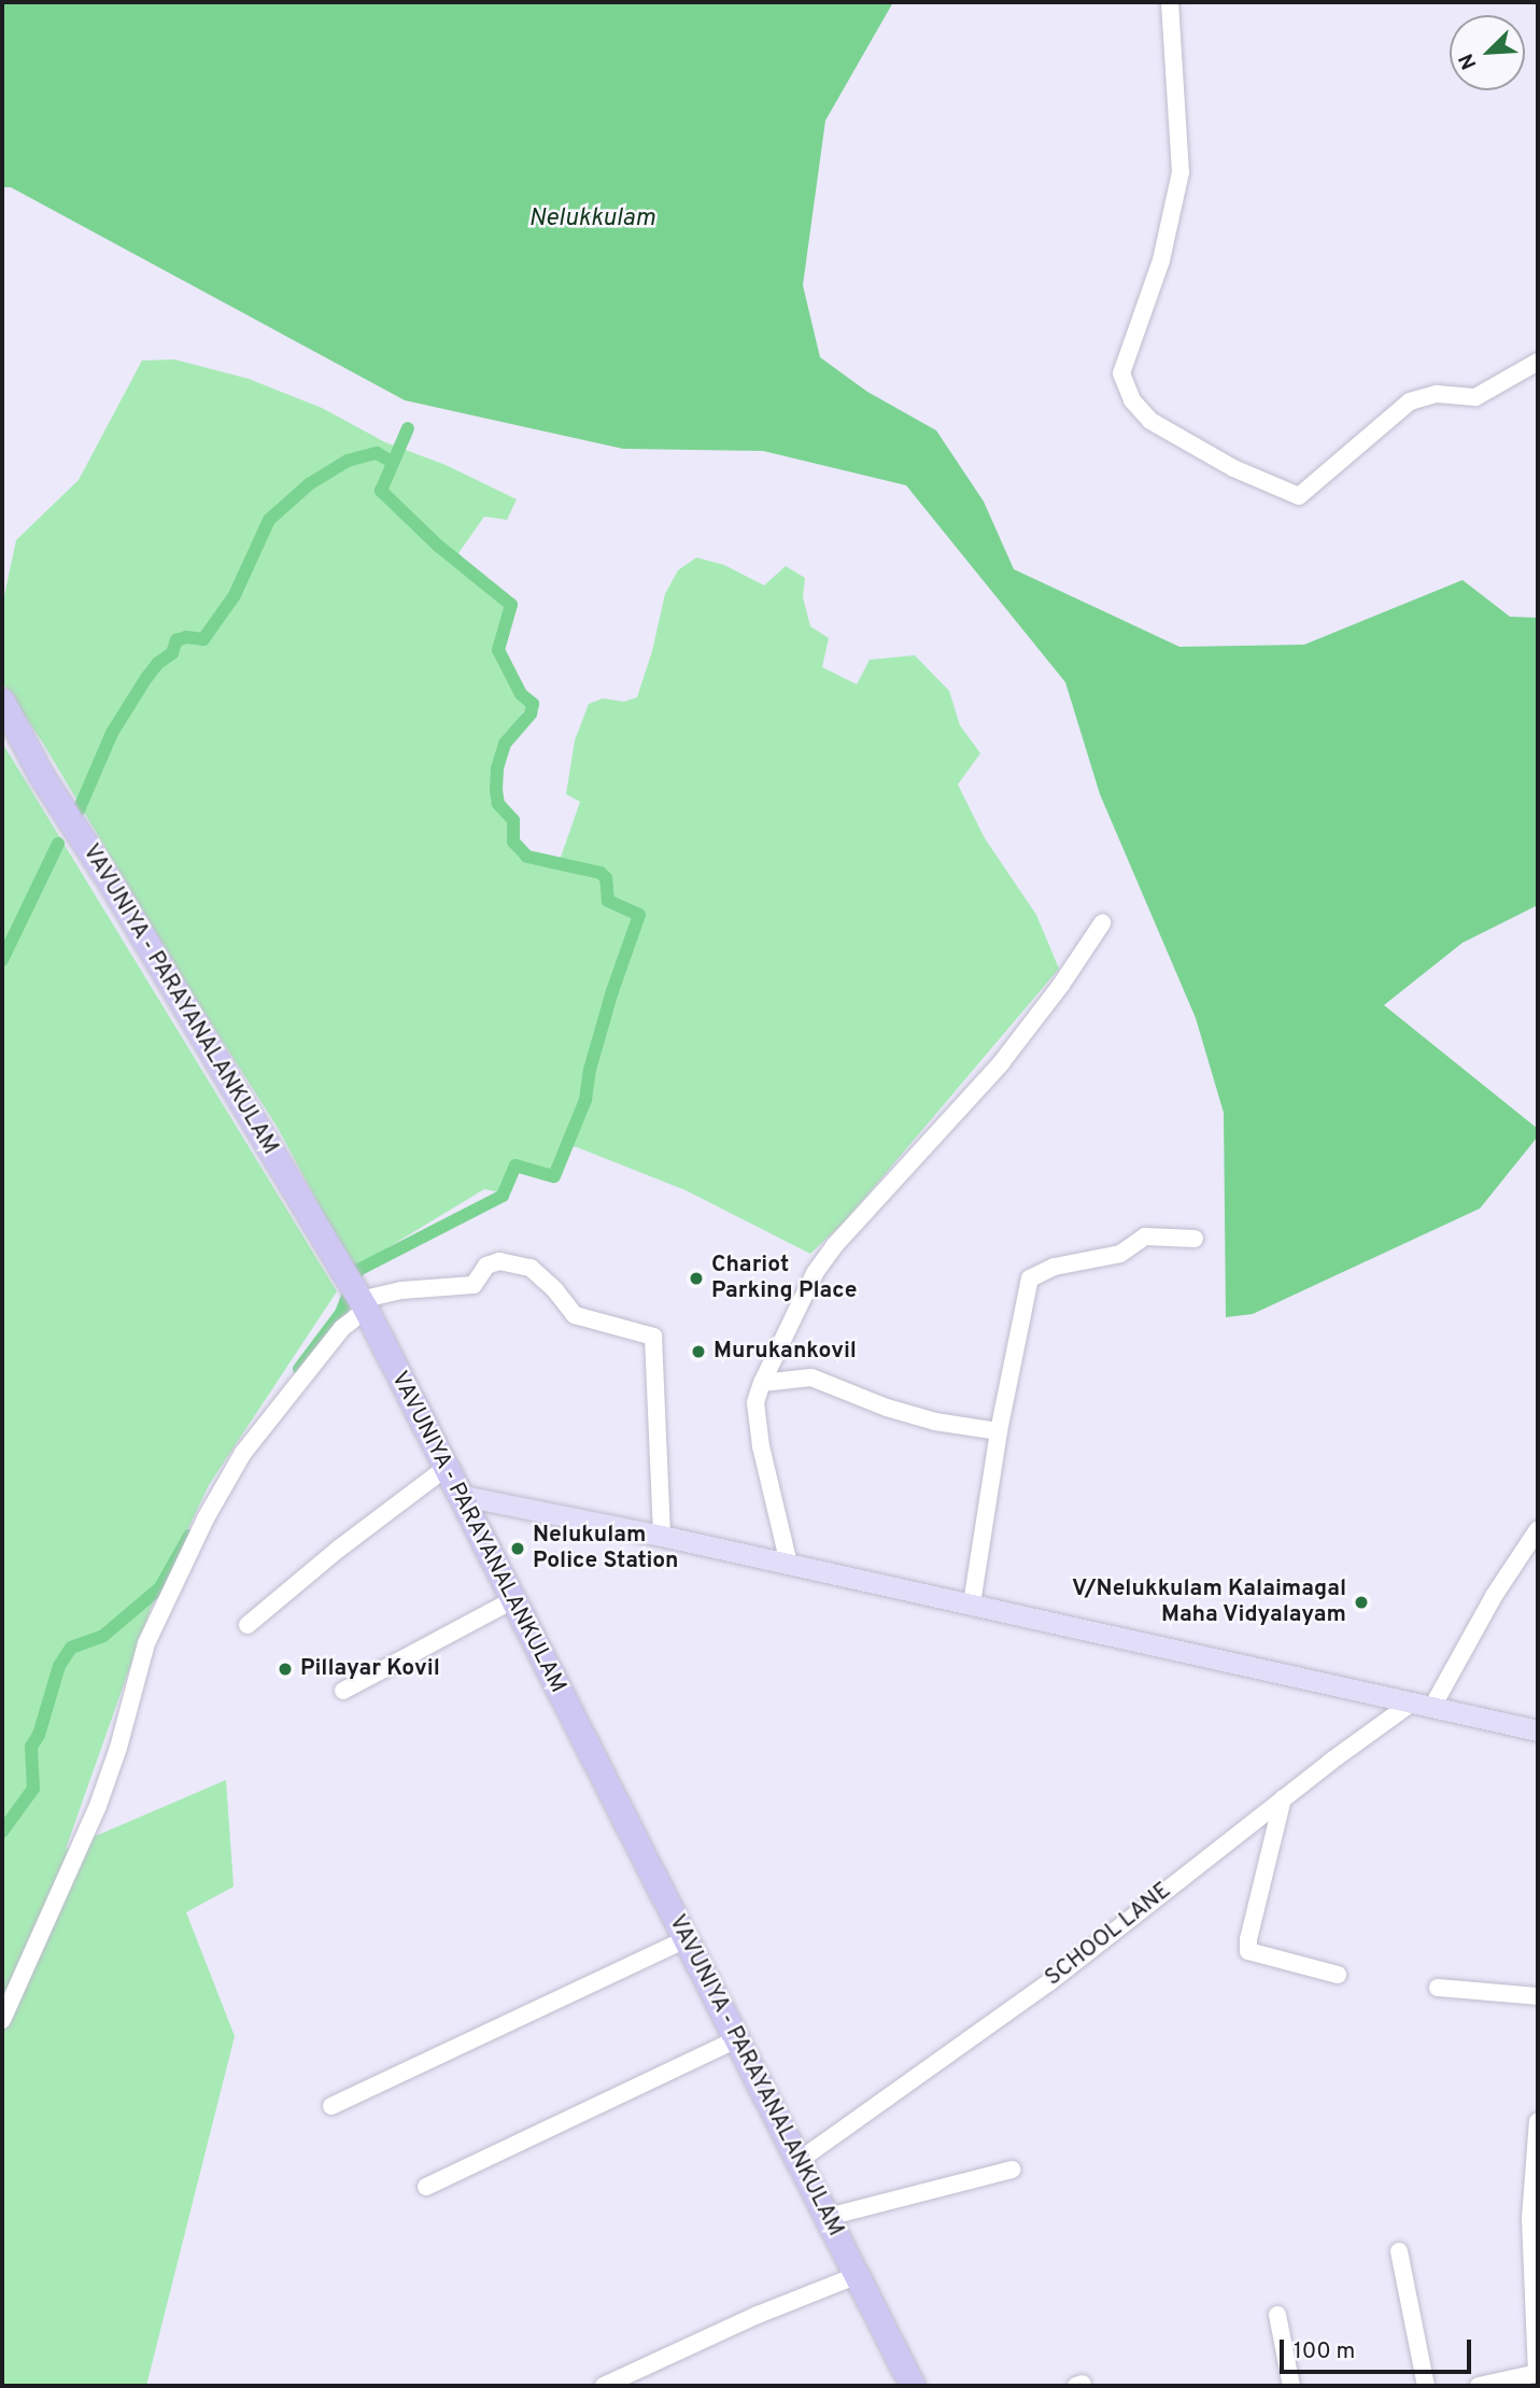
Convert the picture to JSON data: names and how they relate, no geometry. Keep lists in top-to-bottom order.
{
  "streets": {
    "highway": ["VAVUNIYA - PARAYANALANKULAM"],
    "street": ["SCHOOL LANE"]
  },
  "crossings": [
    ["VAVUNIYA - PARAYANALANKULAM", "SCHOOL LANE"]
  ],
  "water": ["Nelukkulam"],
  "places": [
    "Chariot Parking Place",
    "Murukankovil",
    "Nelukulam Police Station",
    "V/Nelukkulam Kalaimagal Maha Vidyalayam",
    "Pillayar Kovil"
  ],
  "scale_bar": "100 m",
  "north": "bottom left"
}
